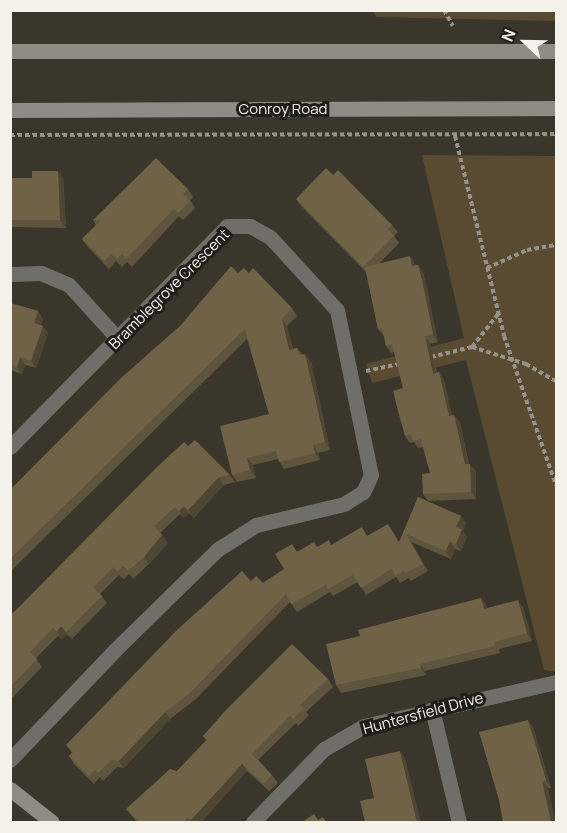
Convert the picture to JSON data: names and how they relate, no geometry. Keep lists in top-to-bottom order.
{
  "streets": {
    "main road": ["Conroy Road"],
    "street": ["Bramblegrove Crescent", "Huntersfield Drive"]
  },
  "north": "left"
}
